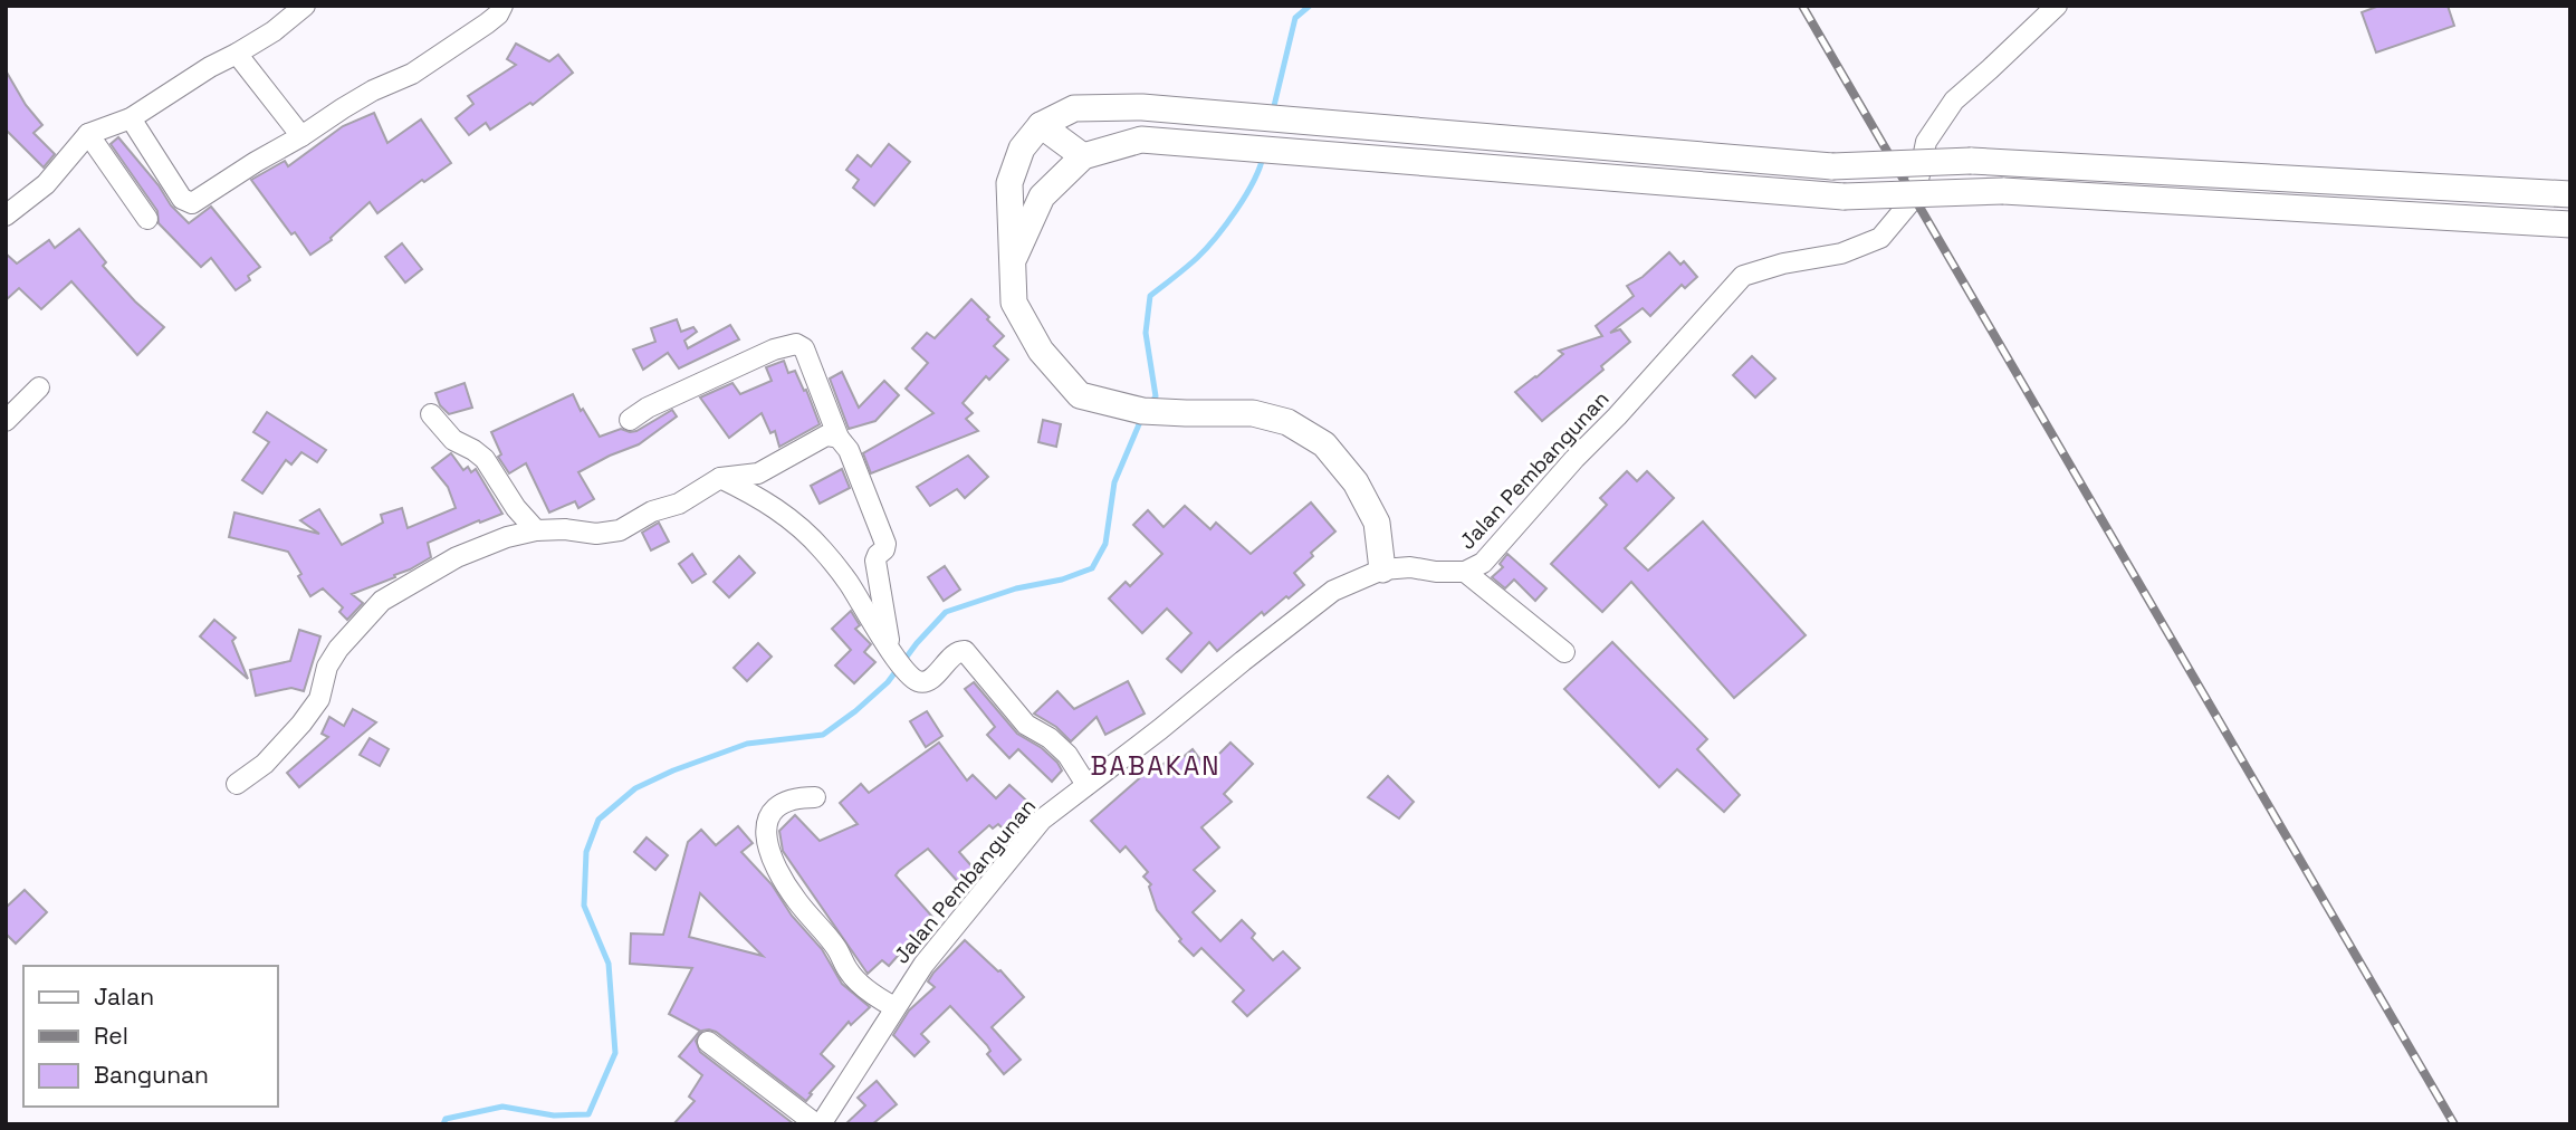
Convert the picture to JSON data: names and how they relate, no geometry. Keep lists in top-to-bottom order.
{
  "streets": {
    "street": ["Jalan Pembangunan"]
  },
  "districts": ["BABAKAN"],
  "legend": ["Jalan", "Rel", "Bangunan"]
}
